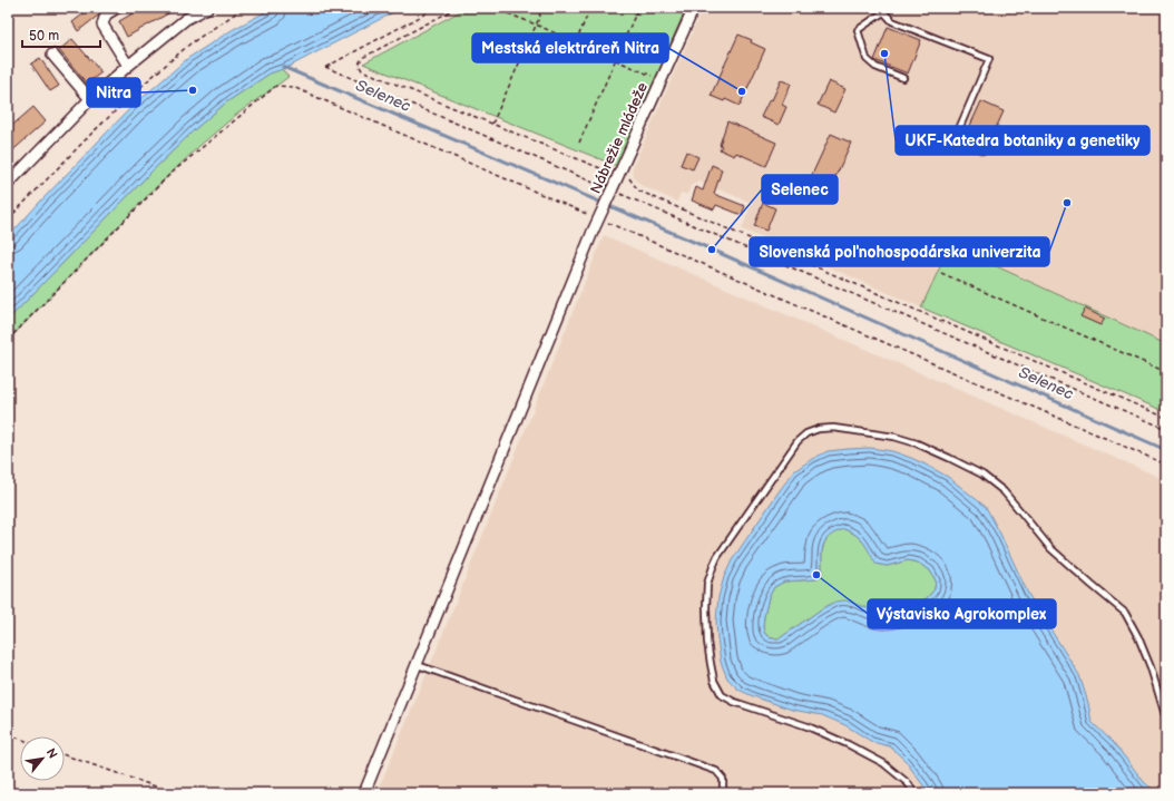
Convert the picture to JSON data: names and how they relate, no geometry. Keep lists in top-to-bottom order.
{
  "streets": {
    "street": ["Nábrežie mládeže"]
  },
  "water": ["Selenec"],
  "places": [
    "UKF-Katedra botaniky a genetiky",
    "Nitra",
    "Mestská elektráreň Nitra",
    "Slovenská poľnohospodárska univerzita",
    "Selenec",
    "Výstavisko Agrokomplex"
  ],
  "scale_bar": "50 m",
  "north": "top right"
}
